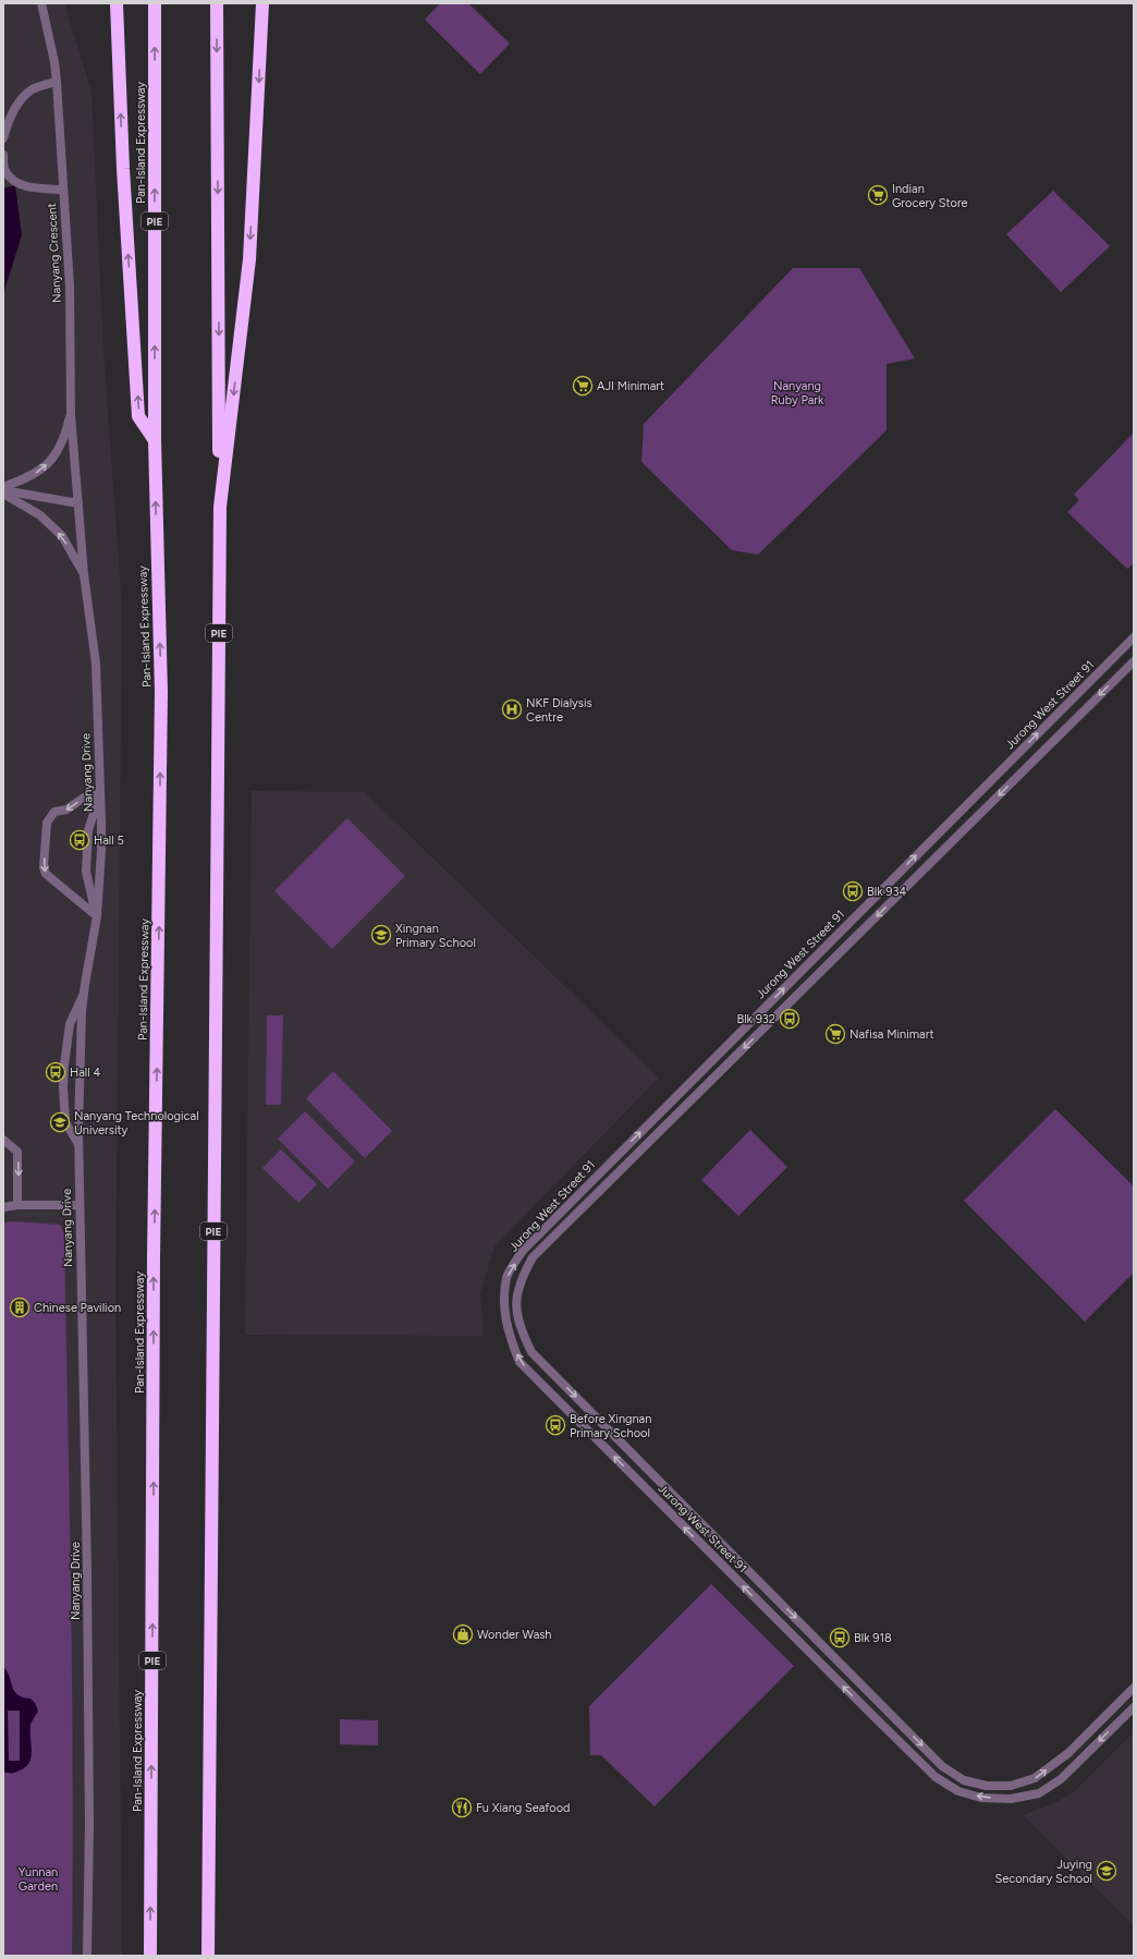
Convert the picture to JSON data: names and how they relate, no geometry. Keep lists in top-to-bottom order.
{
  "streets": {
    "highway": ["Pan-Island Expressway", "PIE"],
    "street": ["Nanyang Crescent", "Jurong West Street 91", "Nanyang Drive"]
  },
  "crossings": [
    ["Nanyang Crescent", "Nanyang Drive"]
  ],
  "parks": ["Nanyang Ruby Park", "Yunnan Garden"],
  "places": {
    "supermarket": ["Indian Grocery Store", "AJI Minimart", "Nafisa Minimart"],
    "hospital": ["NKF Dialysis Centre"],
    "bus stop": [
      "Hall 5",
      "Blk 934",
      "Blk 932",
      "Hall 4",
      "Before Xingnan Primary School",
      "Blk 918"
    ],
    "school or university": ["Xingnan Primary School", "Nanyang Technological University", "Juying Secondary School"],
    "building": ["Chinese Pavilion"],
    "shop": ["Wonder Wash"],
    "restaurant": ["Fu Xiang Seafood"]
  }
}
